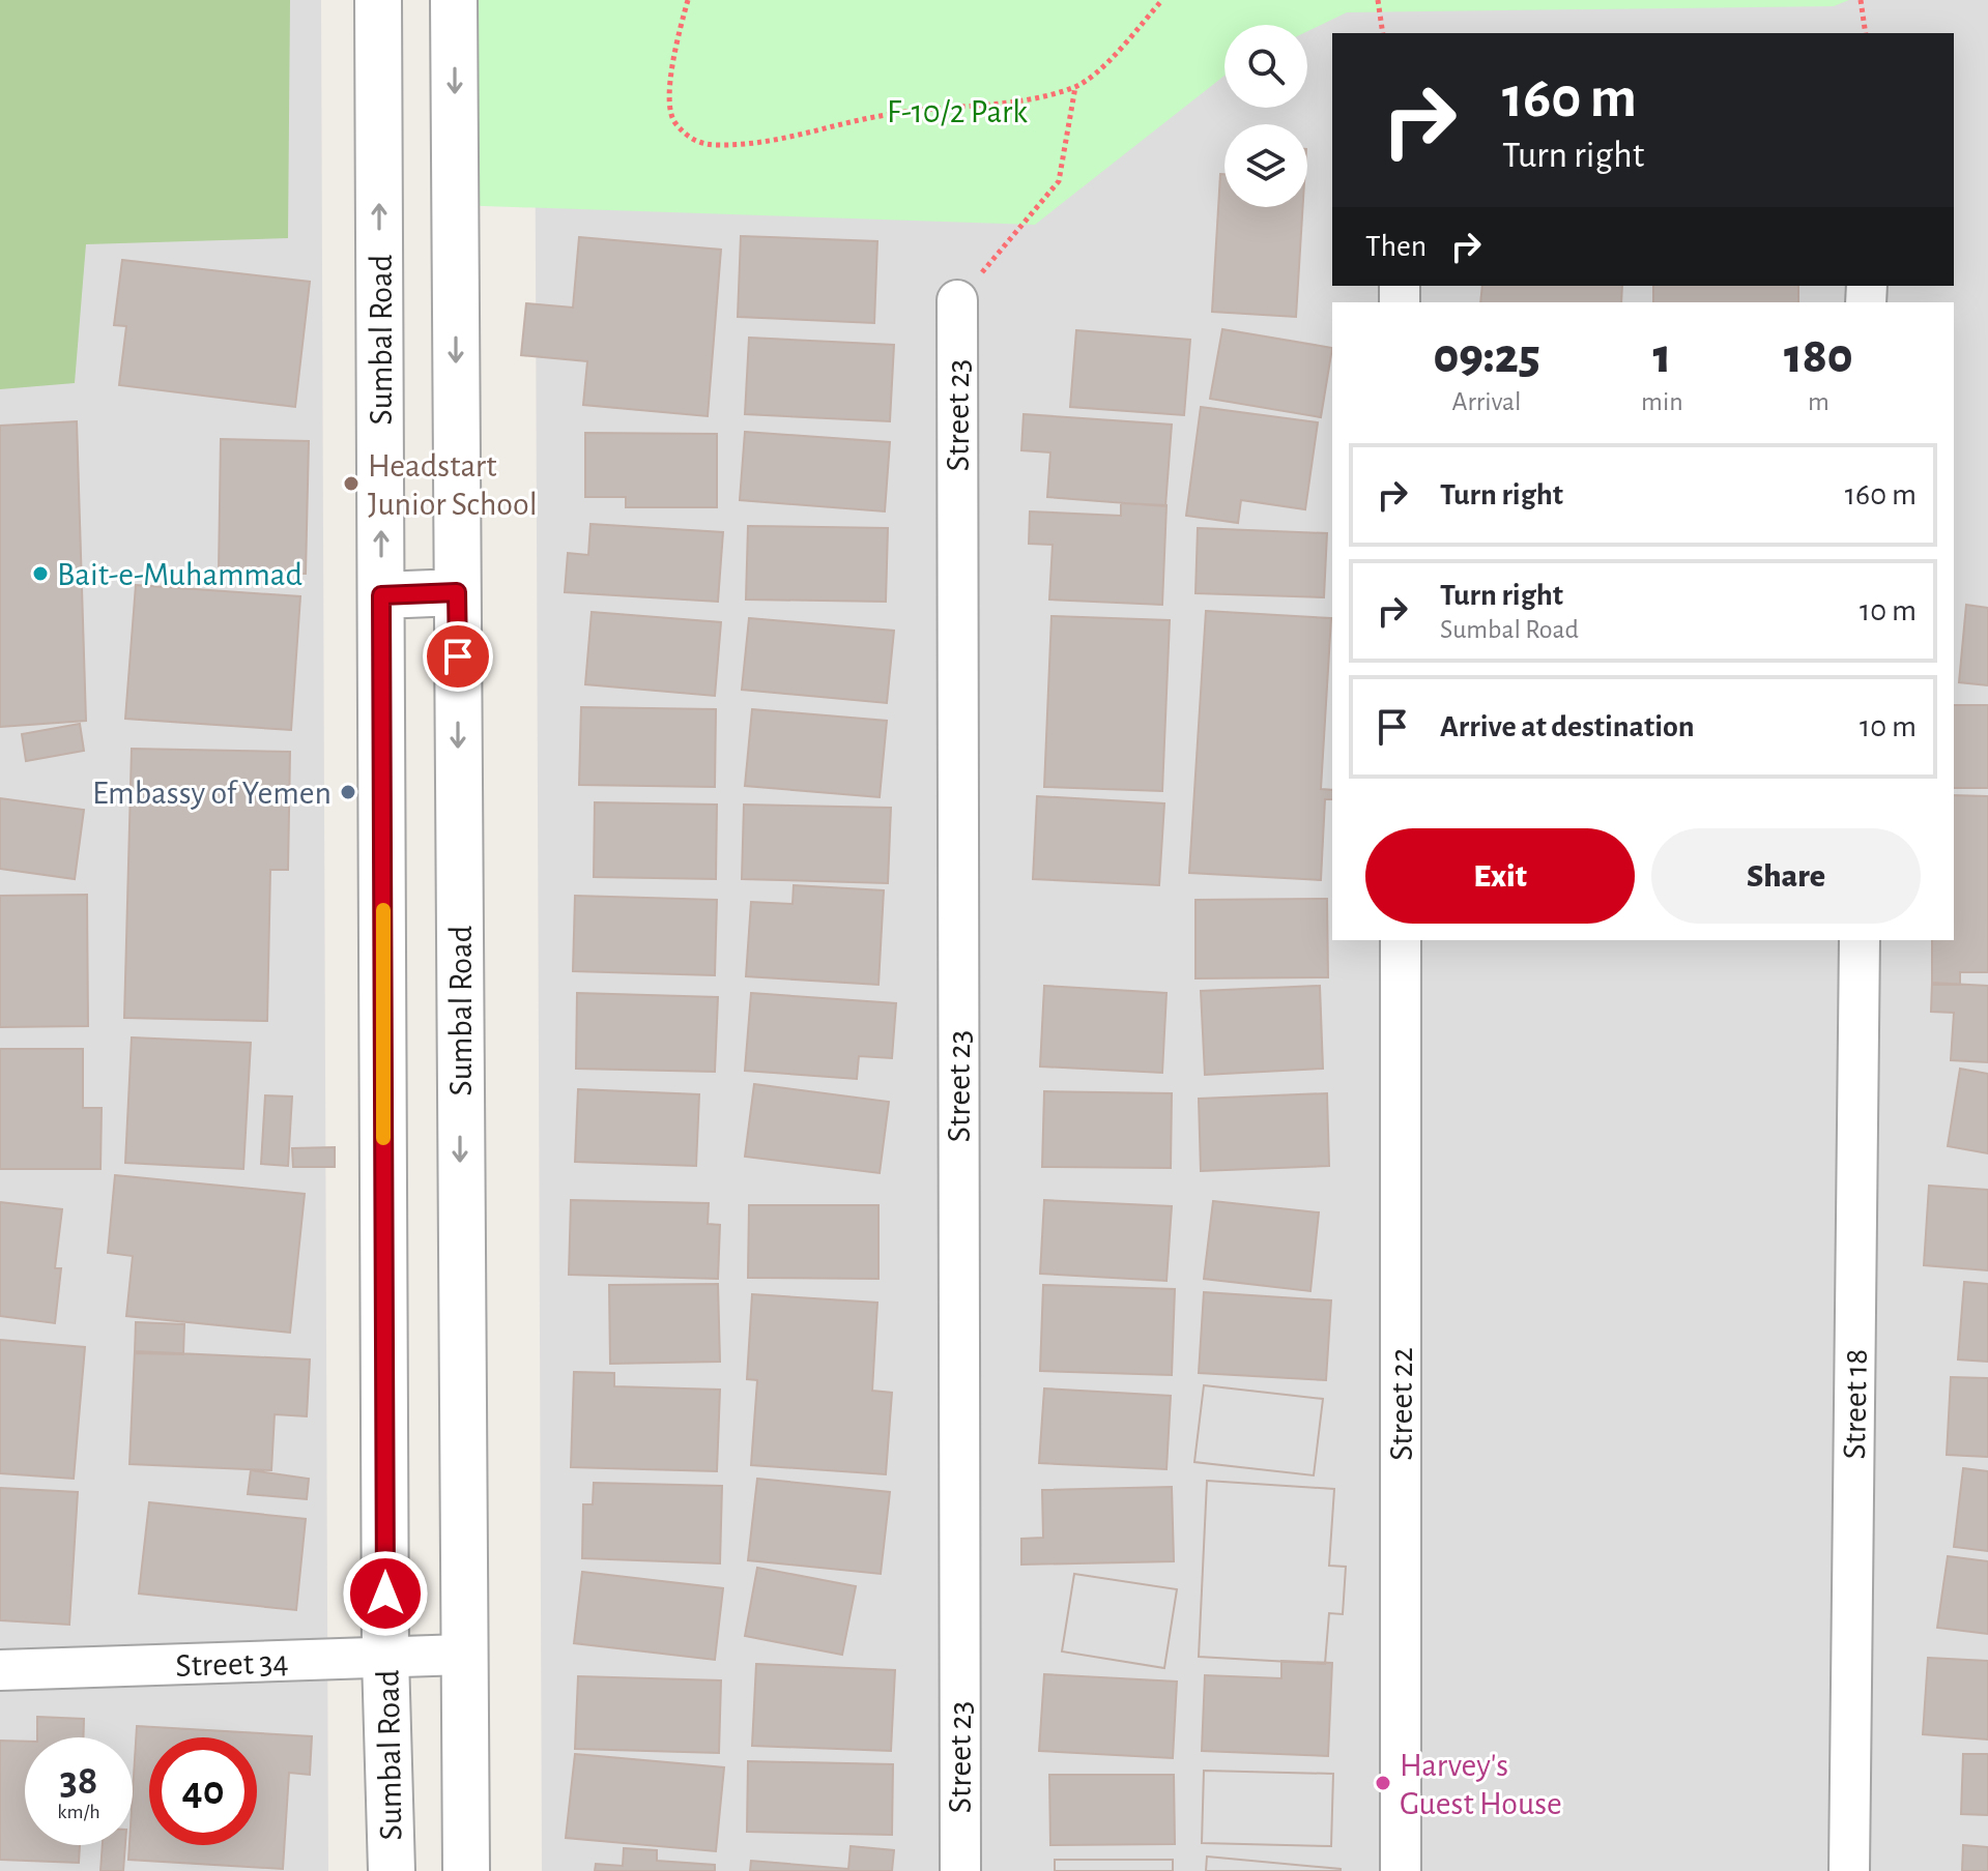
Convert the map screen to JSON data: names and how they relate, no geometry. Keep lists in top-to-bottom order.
{
  "streets": {
    "street": [
      "Sumbal Road",
      "Street 23",
      "Street 22",
      "Street 18",
      "Street 34"
    ]
  },
  "crossings": [
    ["Sumbal Road", "Street 34"]
  ],
  "parks": ["F-10/2 Park"],
  "places": [
    "Headstart Junior School",
    "Bait-e-Muhammad",
    "Embassy of Yemen",
    "Harvey's Guest House"
  ],
  "page": {
    "turn": ["160 m", "Turn right"],
    "then": "Then",
    "eta": [
      "09:25",
      "Arrival",
      "1",
      "min",
      "180",
      "m"
    ],
    "list": [
      {
        "name": "Turn right",
        "value": "160 m"
      },
      {
        "name": "Turn right",
        "note": "Sumbal Road",
        "value": "10 m"
      },
      {
        "name": "Arrive at destination",
        "value": "10 m"
      }
    ],
    "buttons": ["Exit", "Share"],
    "speed": "38 km/h",
    "limit": "40"
  }
}
